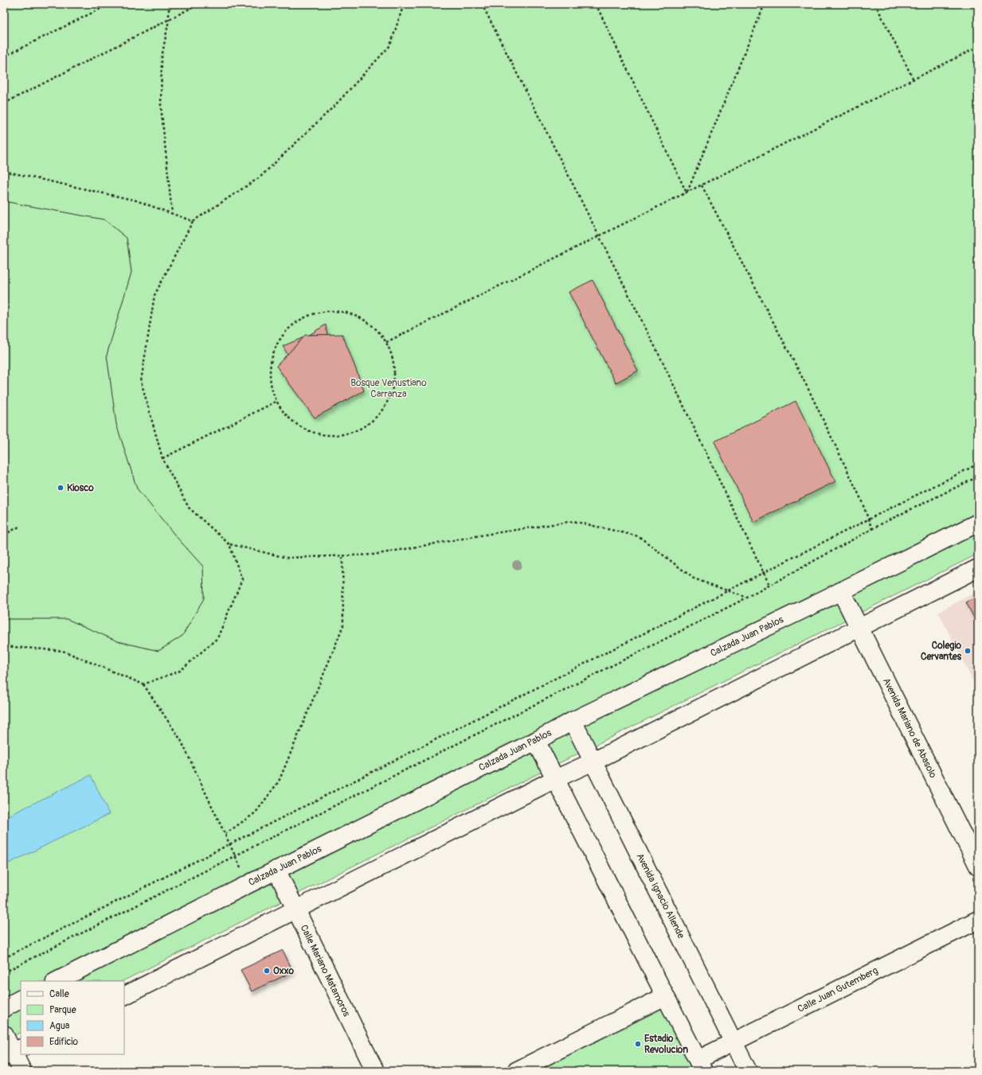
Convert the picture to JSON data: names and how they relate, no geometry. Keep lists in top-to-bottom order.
{
  "streets": {
    "street": [
      "Calzada Juan Pablos",
      "Avenida Mariano de Abasolo",
      "Avenida Ignacio Allende",
      "Calle Mariano Matamoros",
      "Calle Juan Gutemberg"
    ]
  },
  "crossings": [
    ["Calzada Juan Pablos", "Avenida Mariano de Abasolo"],
    ["Calzada Juan Pablos", "Avenida Ignacio Allende"],
    ["Calzada Juan Pablos", "Calle Mariano Matamoros"],
    ["Avenida Ignacio Allende", "Calle Juan Gutemberg"]
  ],
  "parks": ["Bosque Venustiano Carranza"],
  "places": [
    "Kiosco",
    "Colegio Cervantes",
    "Oxxo",
    "Estadio Revolucion"
  ],
  "legend": [
    "Calle",
    "Parque",
    "Agua",
    "Edificio"
  ]
}
